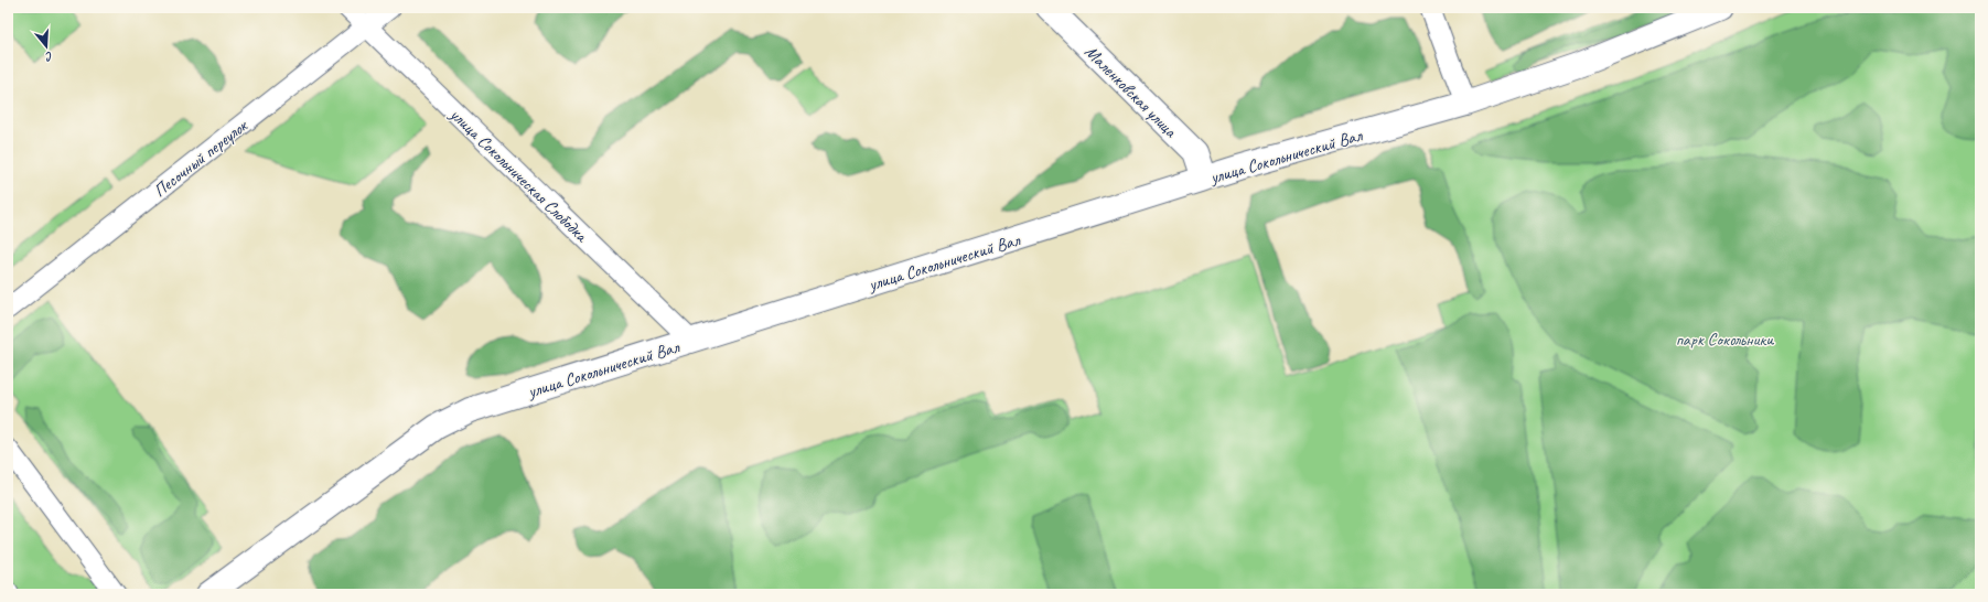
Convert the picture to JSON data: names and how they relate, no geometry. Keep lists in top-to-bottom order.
{
  "streets": {
    "main road": ["Маленковская улица", "улица Сокольнический Вал"],
    "street": ["Песочный переулок", "улица Сокольническая Слободка"]
  },
  "crossings": [
    ["Маленковская улица", "улица Сокольнический Вал"],
    ["улица Сокольнический Вал", "улица Сокольническая Слободка"],
    ["Песочный переулок", "улица Сокольническая Слободка"]
  ],
  "parks": ["парк Сокольники"],
  "north": "bottom"
}
